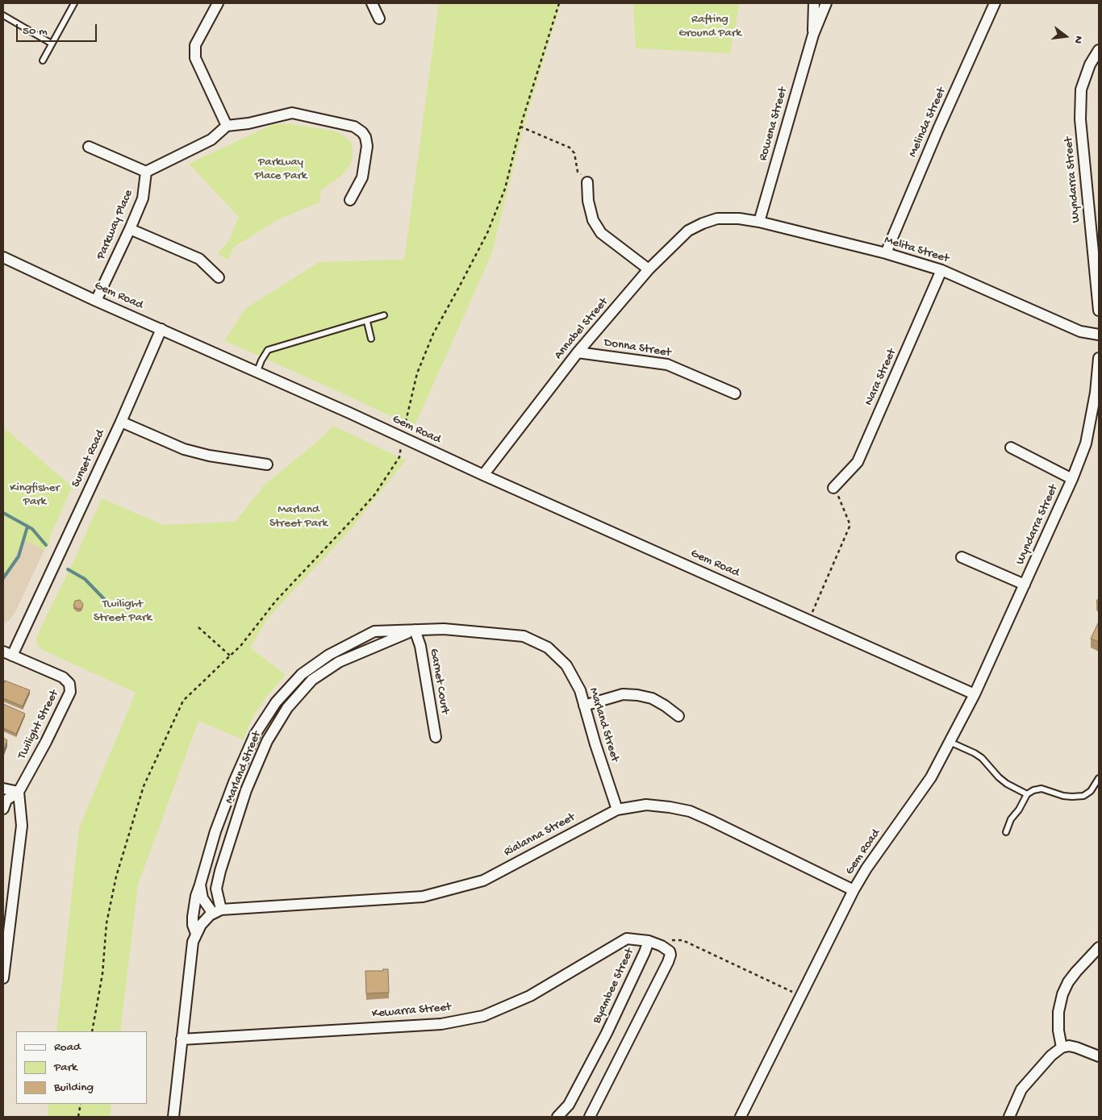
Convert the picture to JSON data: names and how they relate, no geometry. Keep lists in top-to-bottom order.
{
  "streets": {
    "street": [
      "Melinda Street",
      "Rowena Street",
      "Wyndarra Street",
      "Parkway Place",
      "Melita Street",
      "Gem Road",
      "Annabel Street",
      "Donna Street",
      "Nara Street",
      "Sunset Road",
      "Garnet Court",
      "Twilight Street",
      "Marland Street",
      "Rialanna Street",
      "Byambee Street",
      "Kewarra Street"
    ]
  },
  "crossings": [
    ["Melinda Street", "Melita Street"],
    ["Rowena Street", "Melita Street"],
    ["Wyndarra Street", "Gem Road"],
    ["Parkway Place", "Gem Road"],
    ["Melita Street", "Annabel Street"],
    ["Melita Street", "Nara Street"],
    ["Gem Road", "Annabel Street"],
    ["Gem Road", "Sunset Road"],
    ["Gem Road", "Rialanna Street"],
    ["Annabel Street", "Donna Street"],
    ["Sunset Road", "Twilight Street"],
    ["Garnet Court", "Marland Street"],
    ["Marland Street", "Rialanna Street"],
    ["Marland Street", "Kewarra Street"],
    ["Byambee Street", "Kewarra Street"]
  ],
  "parks": [
    "Rafting Ground Park",
    "Parkway Place Park",
    "Kingfisher Park",
    "Marland Street Park",
    "Twilight Street Park"
  ],
  "legend": ["Road", "Park", "Building"],
  "scale_bar": "50 m",
  "north": "right"
}
